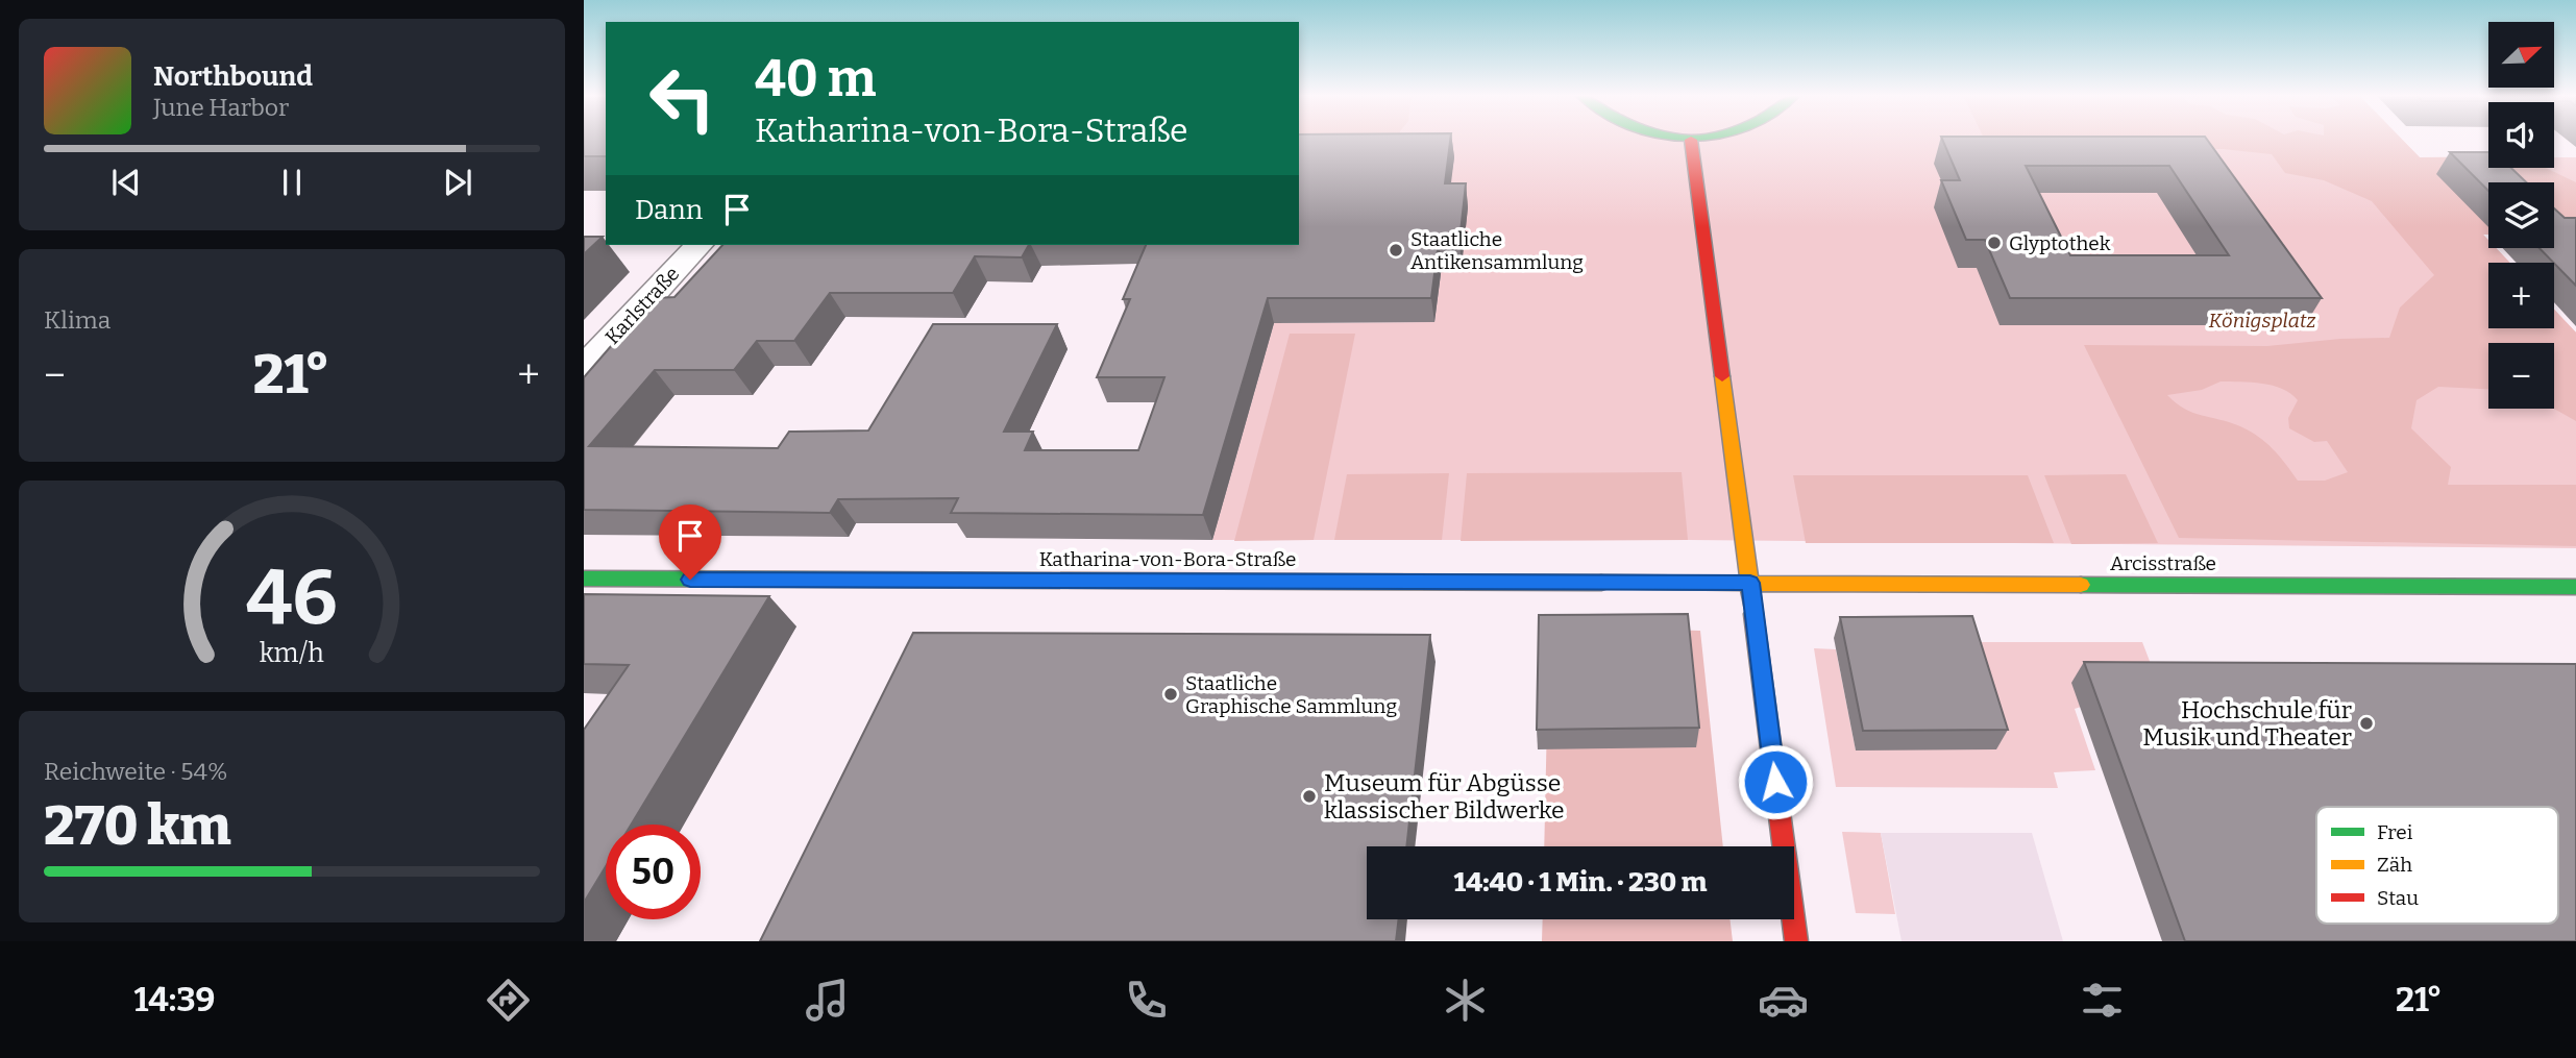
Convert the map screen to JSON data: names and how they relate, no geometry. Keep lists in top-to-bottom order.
{
  "streets": {
    "main road": ["Katharina-von-Bora-Straße", "Arcisstraße"],
    "street": ["Karlstraße"]
  },
  "crossings": [
    ["Katharina-von-Bora-Straße", "Arcisstraße"]
  ],
  "parks": ["Königsplatz"],
  "places": [
    "Glyptothek",
    "Staatliche Antikensammlung",
    "Staatliche Graphische Sammlung",
    "Hochschule für Musik und Theater",
    "Museum für Abgüsse klassischer Bildwerke"
  ],
  "legend": ["Frei", "Zäh", "Stau"],
  "north": "top right",
  "page": {
    "map_buttons": ["+", "−"],
    "turn": ["40 m", "Katharina-von-Bora-Straße"],
    "song": ["Northbound", "June Harbor"],
    "then": "Dann",
    "tile": [
      "Klima",
      ["Reichweite · 54%", "270 km"]
    ],
    "heat": ["−", "21°", "+"],
    "limit": "50",
    "trip": "14:40 · 1 Min. · 230 m",
    "tabs": ["14:39", "21°"],
    "gauge": ["46", "km/h"]
  }
}
